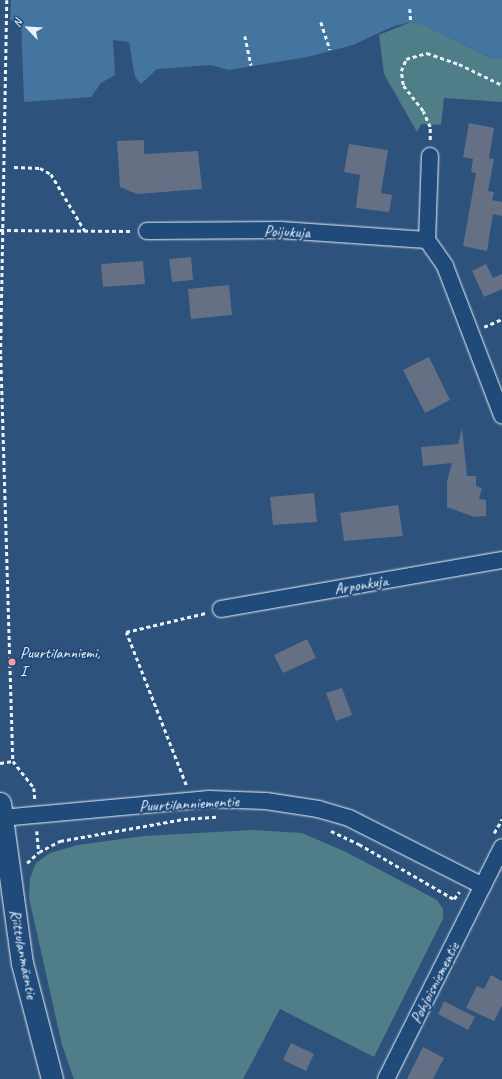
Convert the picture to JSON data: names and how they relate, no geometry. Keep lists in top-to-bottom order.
{
  "streets": {
    "street": [
      "Poijukuja",
      "Arponkuja",
      "Puurtilanniementie",
      "Riittulanmäentie",
      "Pohjoisniementie"
    ]
  },
  "crossings": [
    ["Puurtilanniementie", "Riittulanmäentie"],
    ["Puurtilanniementie", "Pohjoisniementie"]
  ],
  "places": ["Puurtilanniemi, I"],
  "north": "top left"
}
